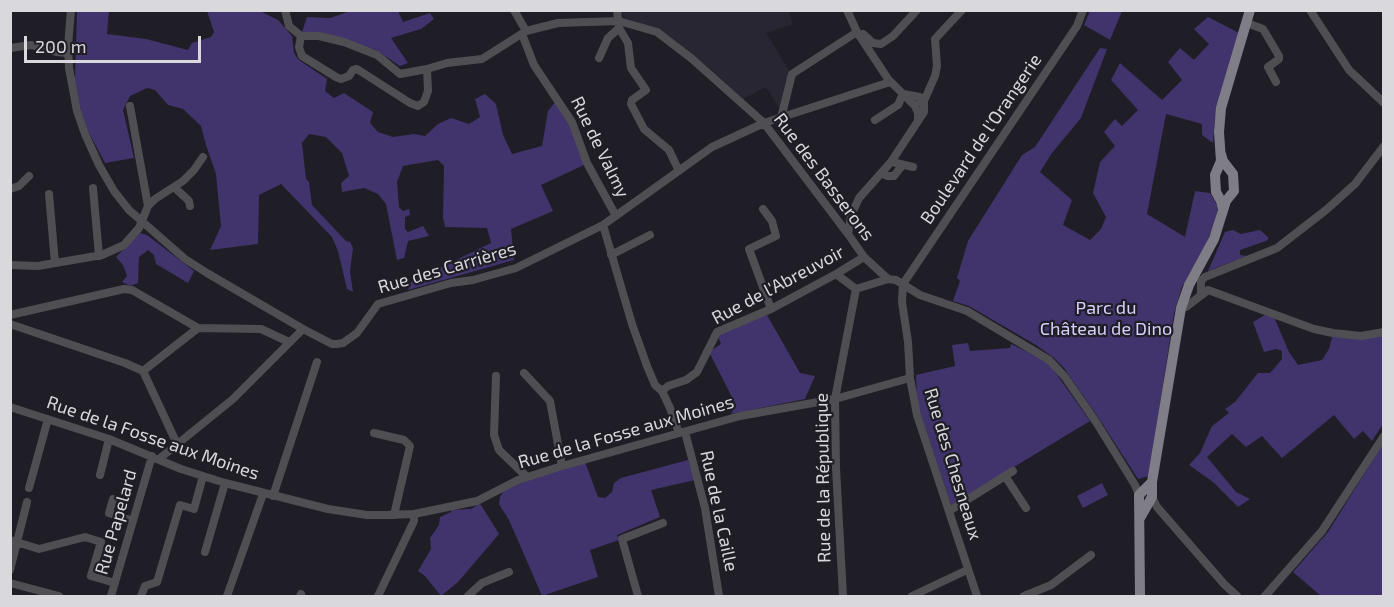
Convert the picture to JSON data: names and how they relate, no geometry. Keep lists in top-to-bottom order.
{
  "streets": {
    "street": [
      "Boulevard de l'Orangerie",
      "Rue de Valmy",
      "Rue des Basserons",
      "Rue des Carrières",
      "Rue de l'Abreuvoir",
      "Rue de la Fosse aux Moines",
      "Rue des Chesneaux",
      "Rue de la République",
      "Rue de la Caille",
      "Rue Papelard"
    ]
  },
  "crossings": [
    ["Boulevard de l'Orangerie", "Rue des Chesneaux"],
    ["Rue de Valmy", "Rue des Basserons"],
    ["Rue de Valmy", "Rue des Carrières"],
    ["Rue des Basserons", "Rue des Carrières"],
    ["Rue des Basserons", "Rue de l'Abreuvoir"],
    ["Rue des Carrières", "Rue de la Caille"],
    ["Rue de l'Abreuvoir", "Rue de la Caille"],
    ["Rue de la Fosse aux Moines", "Rue des Chesneaux"],
    ["Rue de la Fosse aux Moines", "Rue de la République"],
    ["Rue de la Fosse aux Moines", "Rue de la Caille"],
    ["Rue de la Fosse aux Moines", "Rue Papelard"]
  ],
  "parks": ["Parc du Château de Dino"],
  "scale_bar": "200 m"
}
